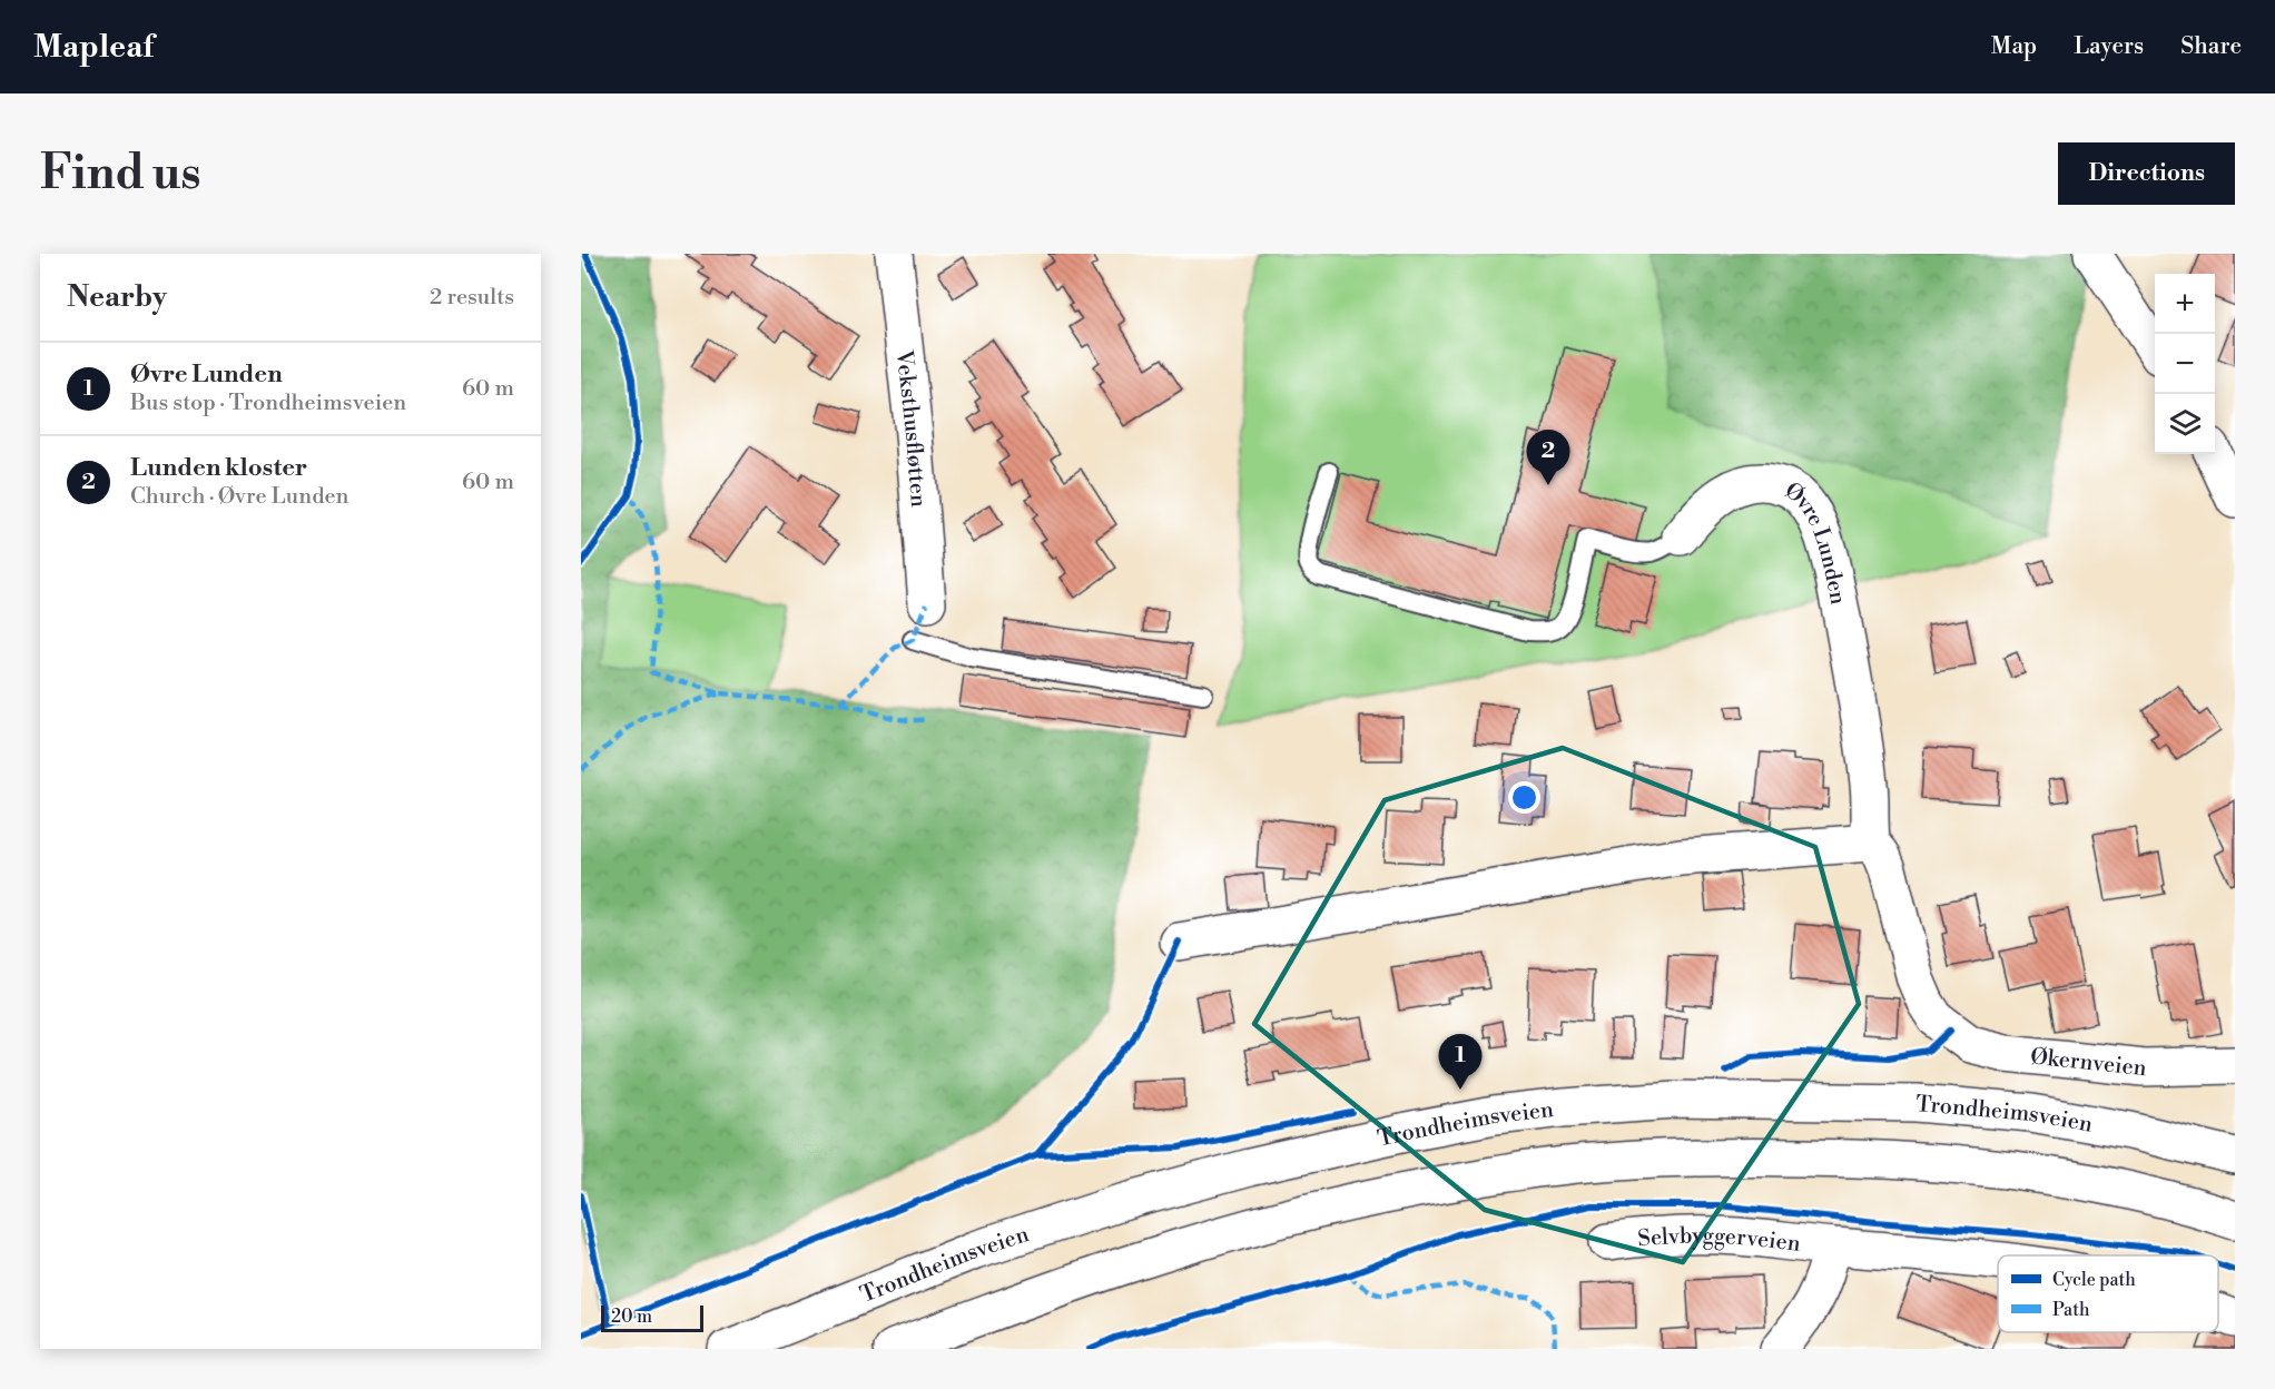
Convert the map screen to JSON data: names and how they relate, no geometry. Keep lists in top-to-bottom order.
{
  "streets": {
    "main road": [
      "Veksthusfløtten",
      "Øvre Lunden",
      "Økernveien",
      "Trondheimsveien",
      "Selvbyggerveien"
    ]
  },
  "crossings": [
    ["Øvre Lunden", "Økernveien"]
  ],
  "legend": ["Cycle path", "Path"],
  "scale_bar": "20 m",
  "page": {
    "header": "Mapleaf",
    "nav": ["Map", "Layers", "Share"],
    "buttons": "Directions",
    "title": "Find us",
    "heading": ["Nearby", "2 results"],
    "map_buttons": ["+", "−"],
    "list": [
      {
        "mark": "1",
        "name": "Øvre Lunden",
        "note": "Bus stop · Trondheimsveien",
        "value": "60 m"
      },
      {
        "mark": "2",
        "name": "Lunden kloster",
        "note": "Church · Øvre Lunden",
        "value": "60 m"
      }
    ],
    "pins": ["2", "1"],
    "scale": "20 m"
  }
}
